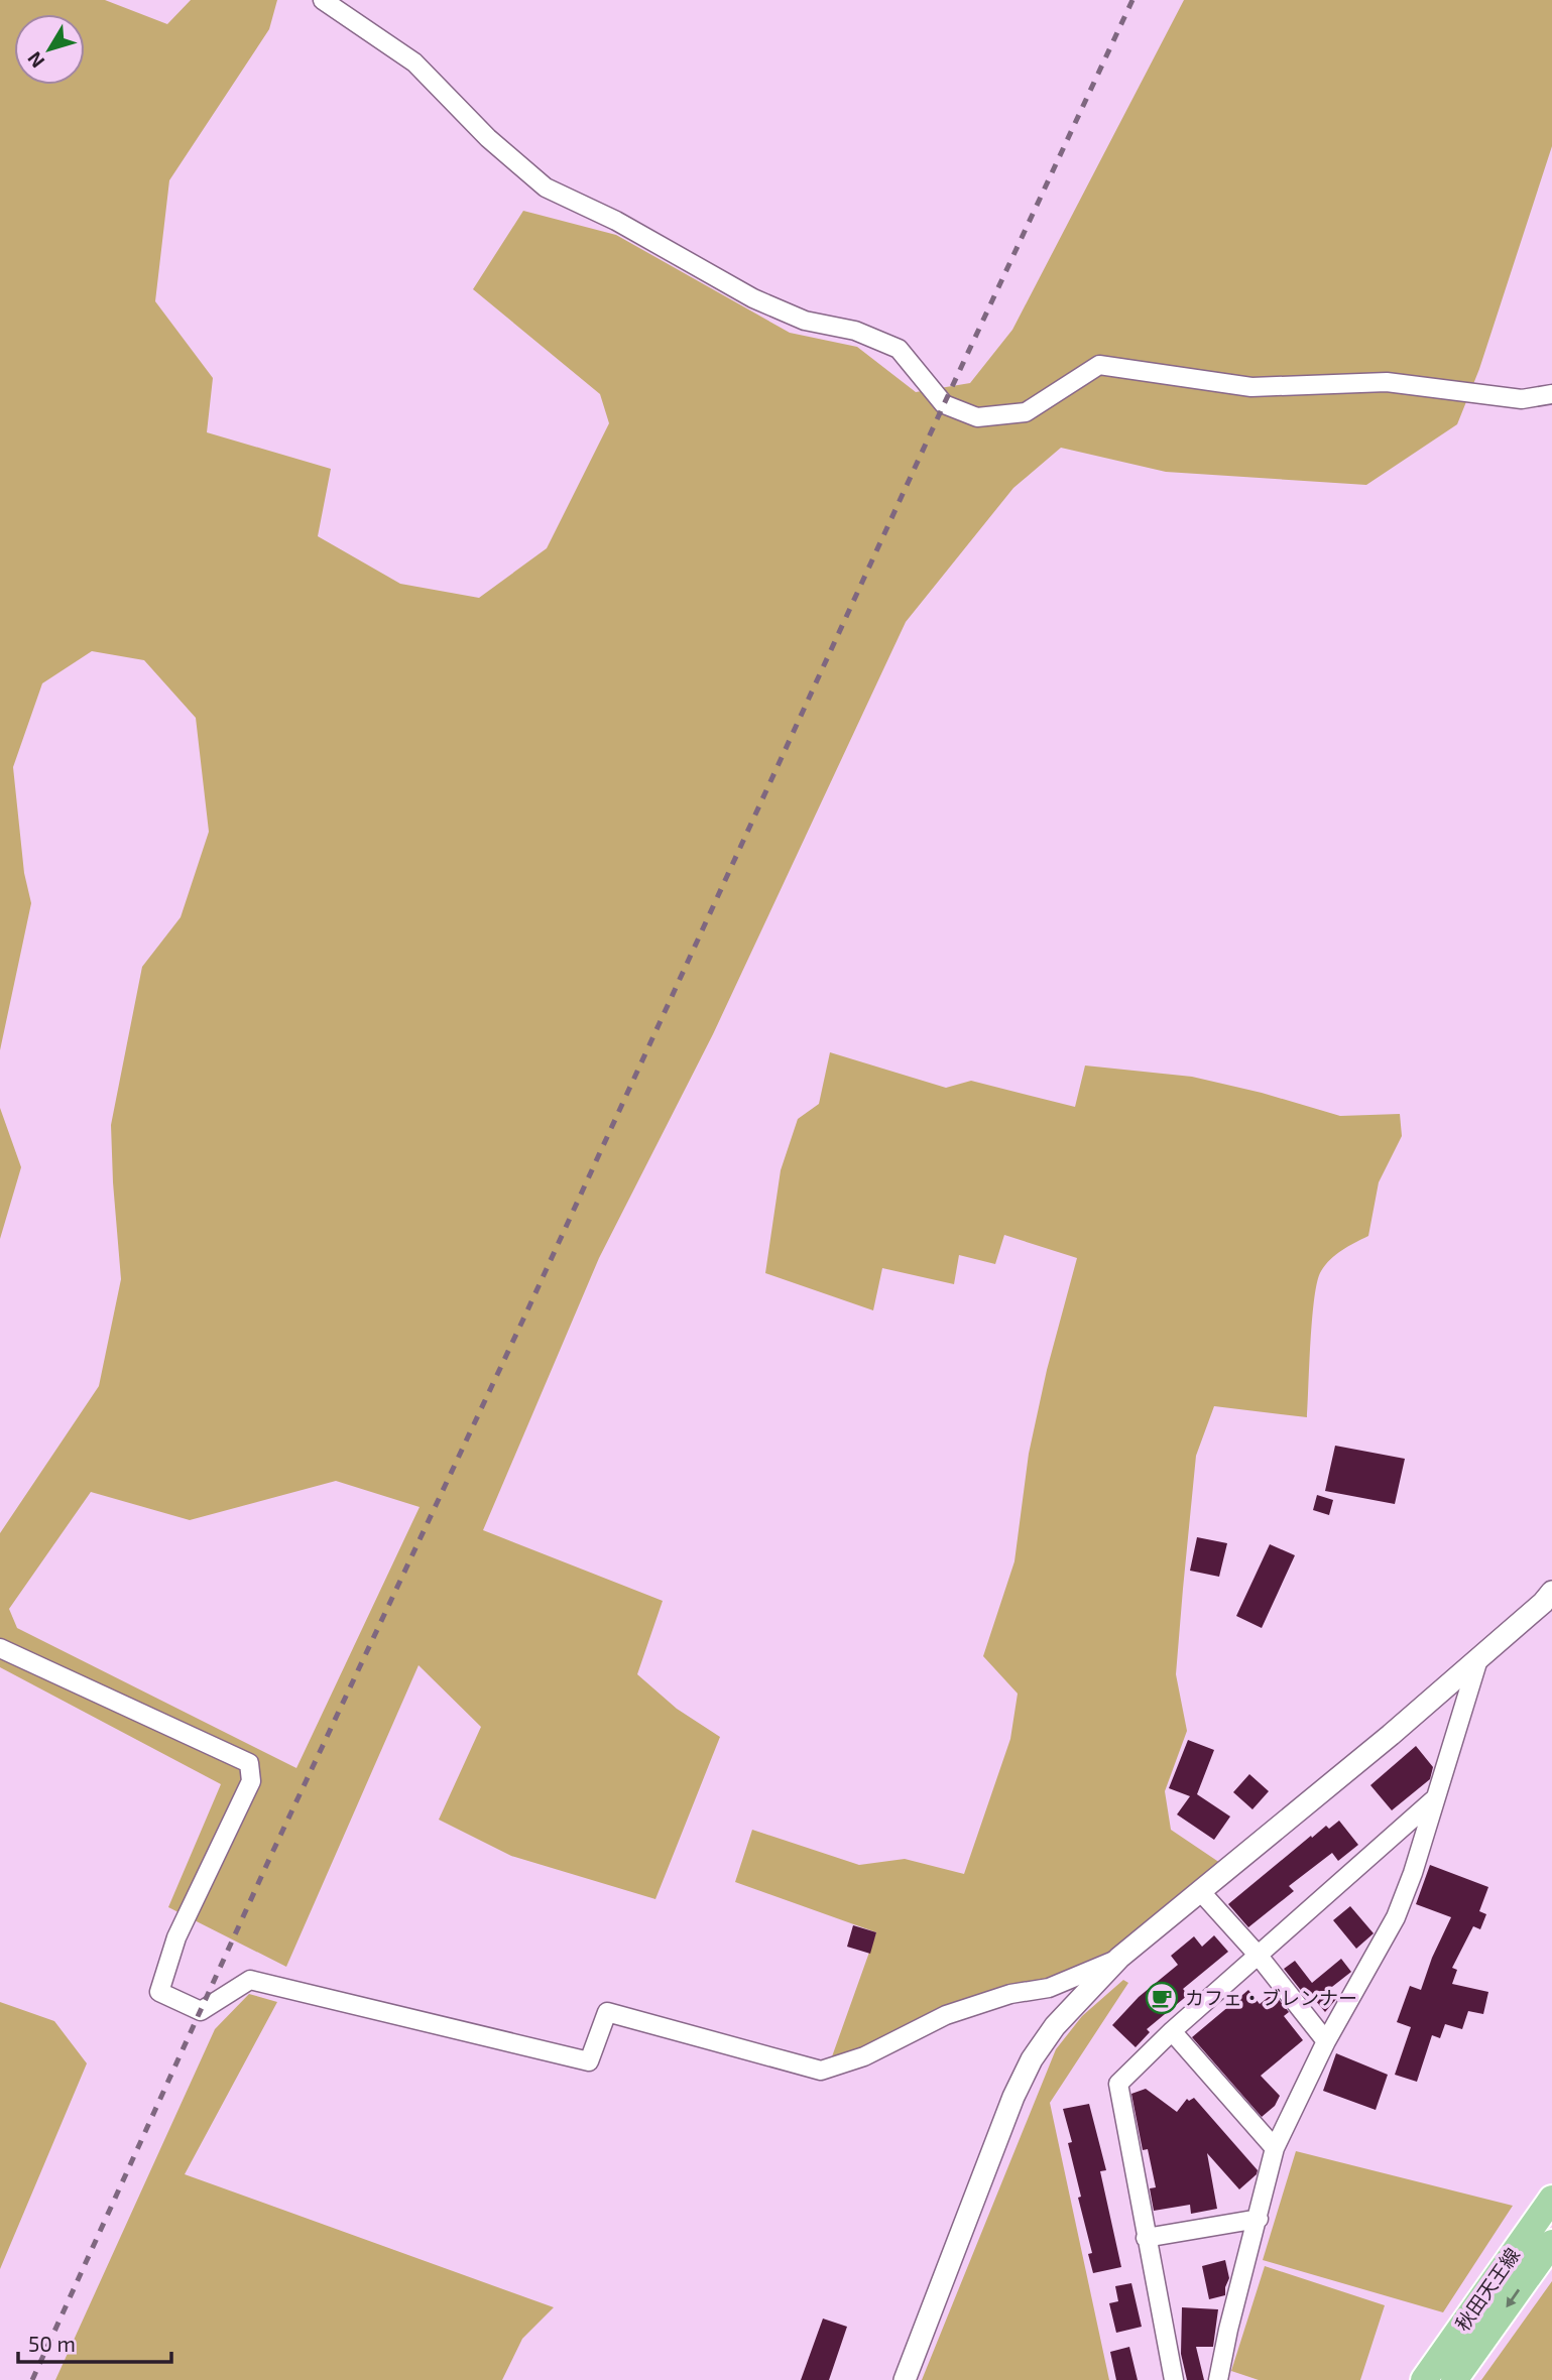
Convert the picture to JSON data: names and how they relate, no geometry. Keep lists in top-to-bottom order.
{
  "streets": {
    "main road": ["秋田天王線"]
  },
  "places": {
    "cafe": ["カフェ・ブレンナー"]
  },
  "scale_bar": "50 m",
  "north": "bottom left"
}
